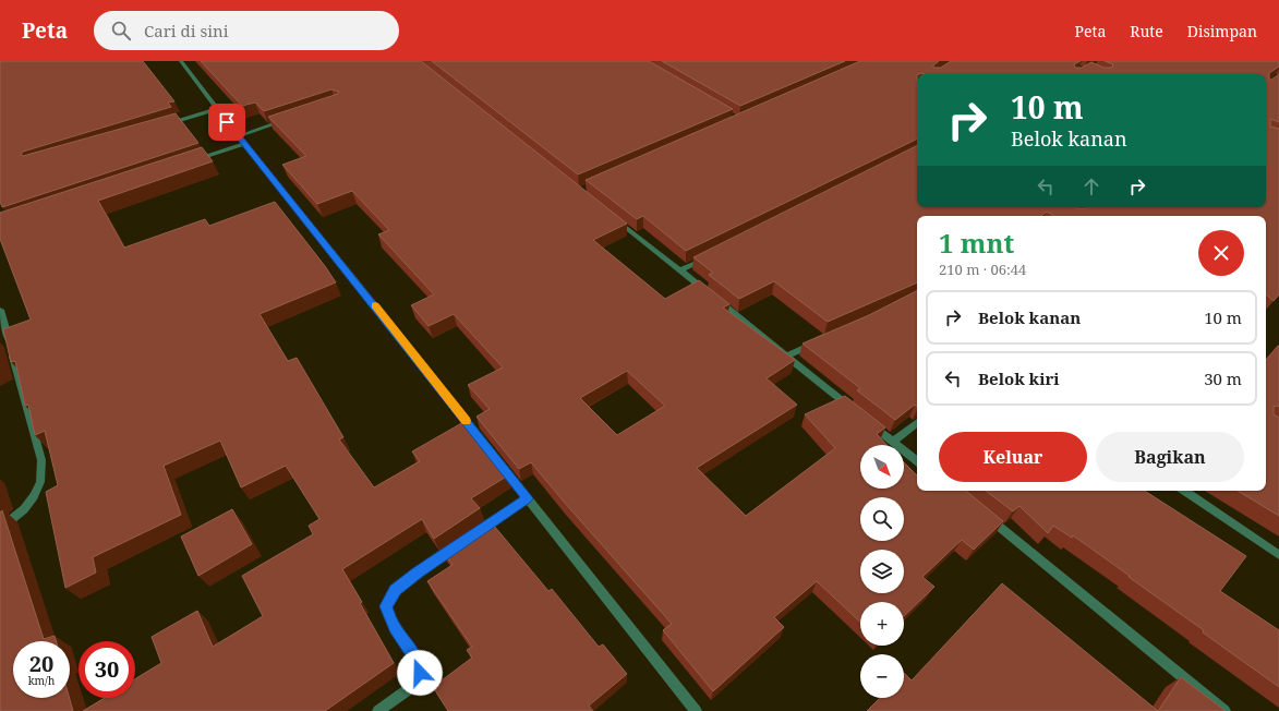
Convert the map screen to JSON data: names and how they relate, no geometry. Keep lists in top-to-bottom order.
{
  "north": "bottom right",
  "page": {
    "header": "Peta",
    "search": "Cari di sini",
    "nav": ["Peta", "Rute", "Disimpan"],
    "turn": ["10 m", "Belok kanan"],
    "heading": ["1 mnt", "210 m · 06:44"],
    "list": [
      {
        "name": "Belok kanan",
        "value": "10 m"
      },
      {
        "name": "Belok kiri",
        "value": "30 m"
      }
    ],
    "buttons": ["Keluar", "Bagikan"],
    "map_buttons": ["+", "−"],
    "speed": "20 km/h",
    "limit": "30"
  }
}
